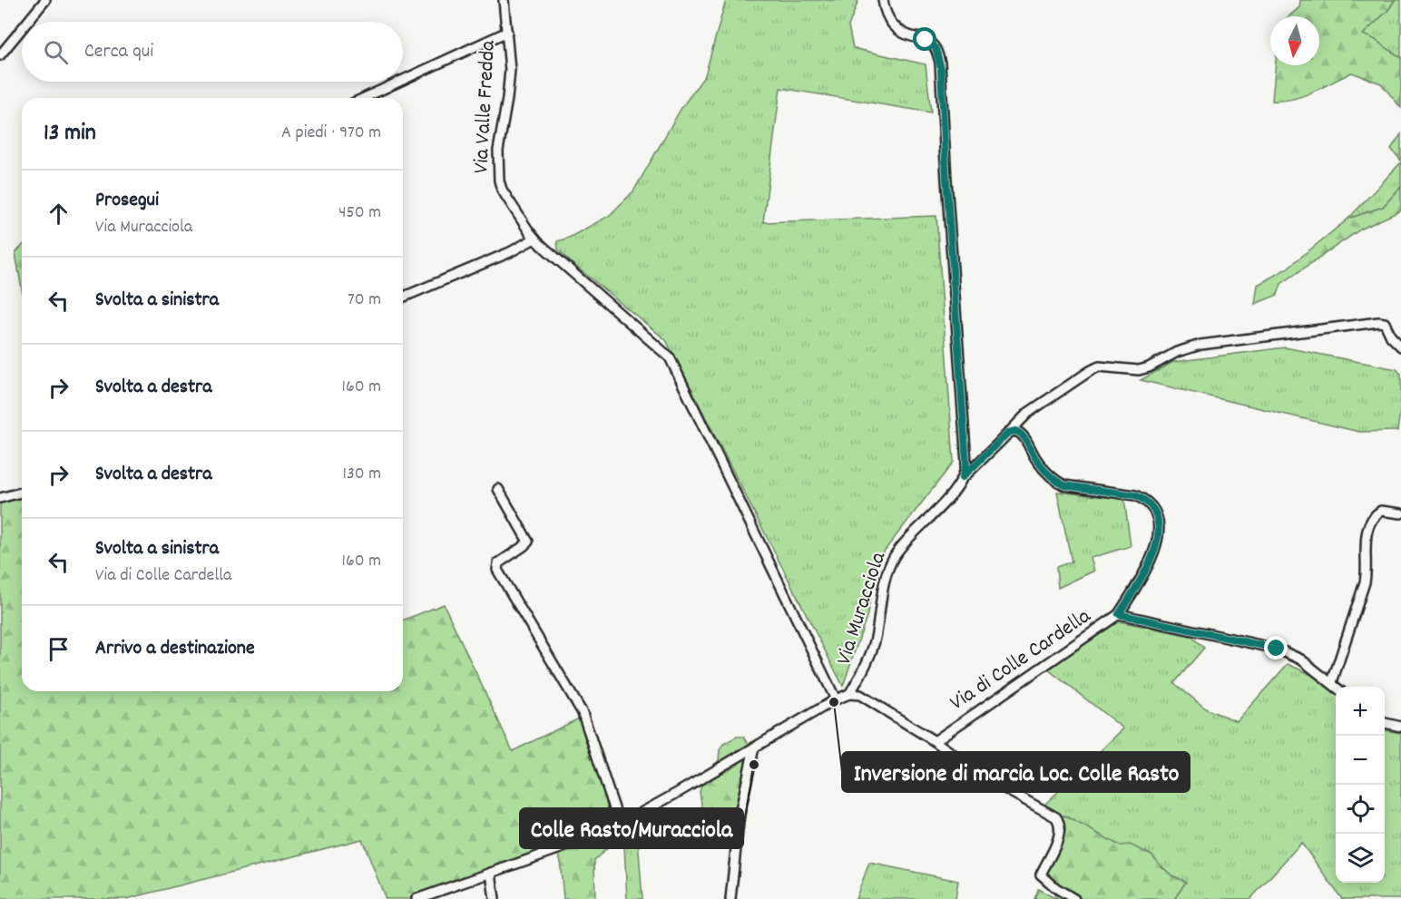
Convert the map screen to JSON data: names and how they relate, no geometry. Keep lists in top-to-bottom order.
{
  "streets": {
    "street": ["Via Valle Fredda", "Via Muracciola", "Via di Colle Cardella"]
  },
  "places": ["Inversione di marcia Loc. Colle Rasto", "Colle Rasto/Muracciola"],
  "north": "bottom",
  "page": {
    "search": "Cerca qui",
    "heading": ["13 min", "A piedi · 970 m"],
    "list": [
      ["Prosegui", "Via Muracciola", "450 m"],
      ["Svolta a sinistra", "70 m"],
      ["Svolta a destra", "160 m"],
      ["Svolta a destra", "130 m"],
      ["Svolta a sinistra", "Via di Colle Cardella", "160 m"],
      "Arrivo a destinazione"
    ],
    "map_buttons": ["+", "−"]
  }
}
